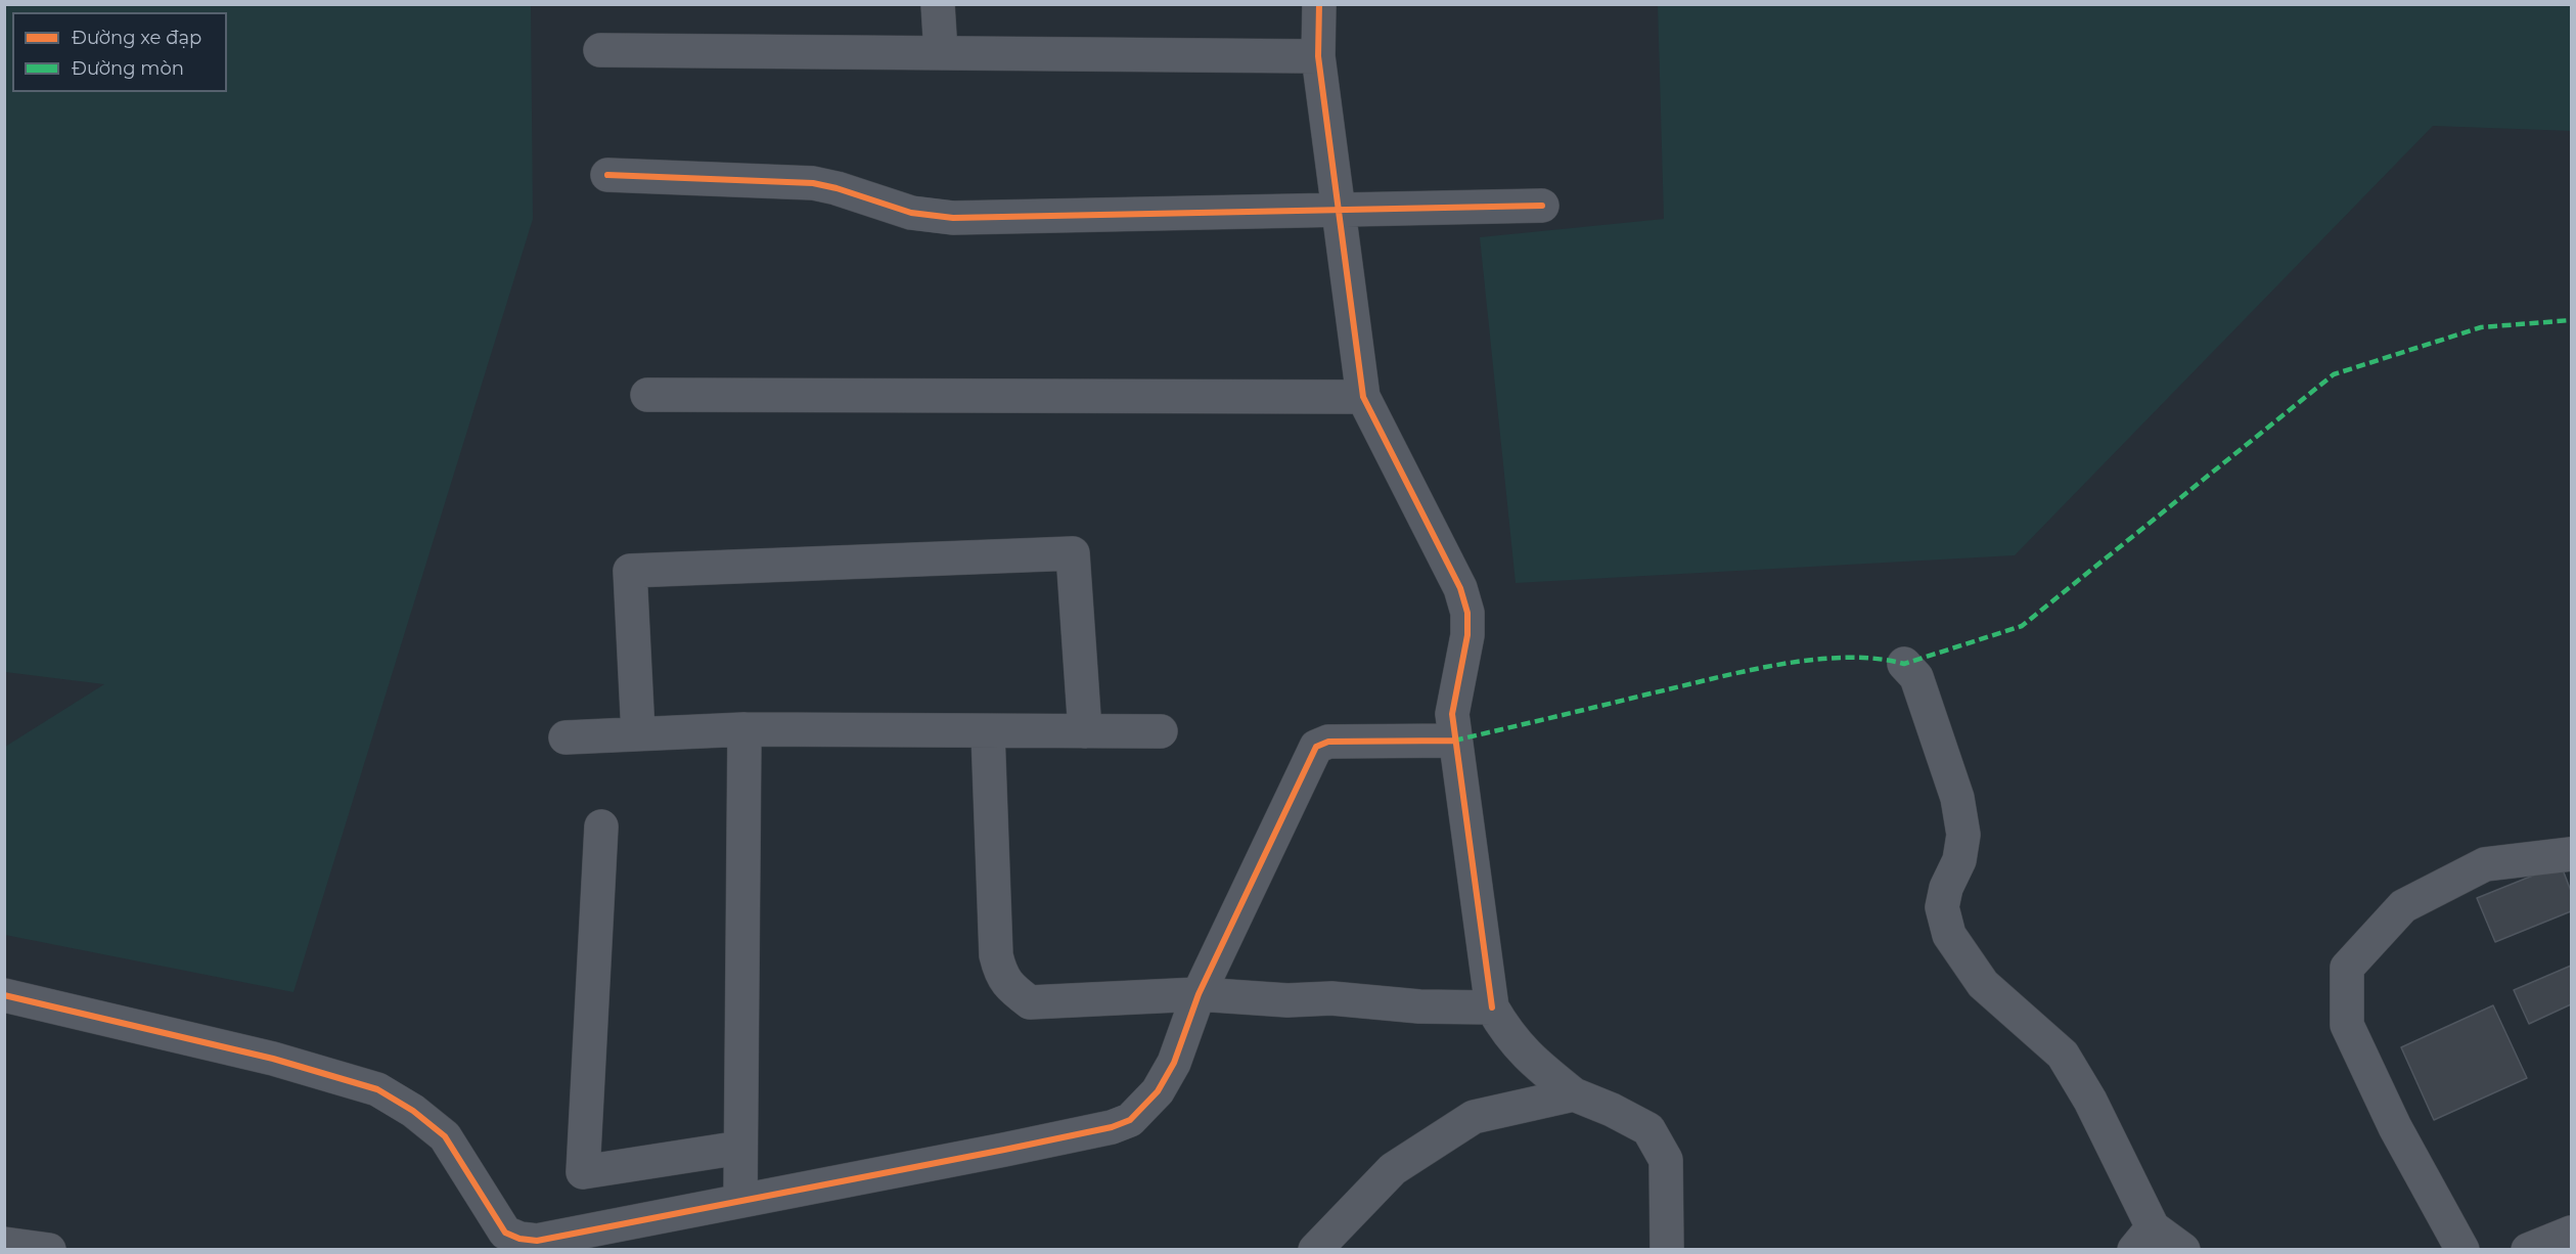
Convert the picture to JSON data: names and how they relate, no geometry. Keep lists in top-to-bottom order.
{
  "legend": ["Đường xe đạp", "Đường mòn"]
}
